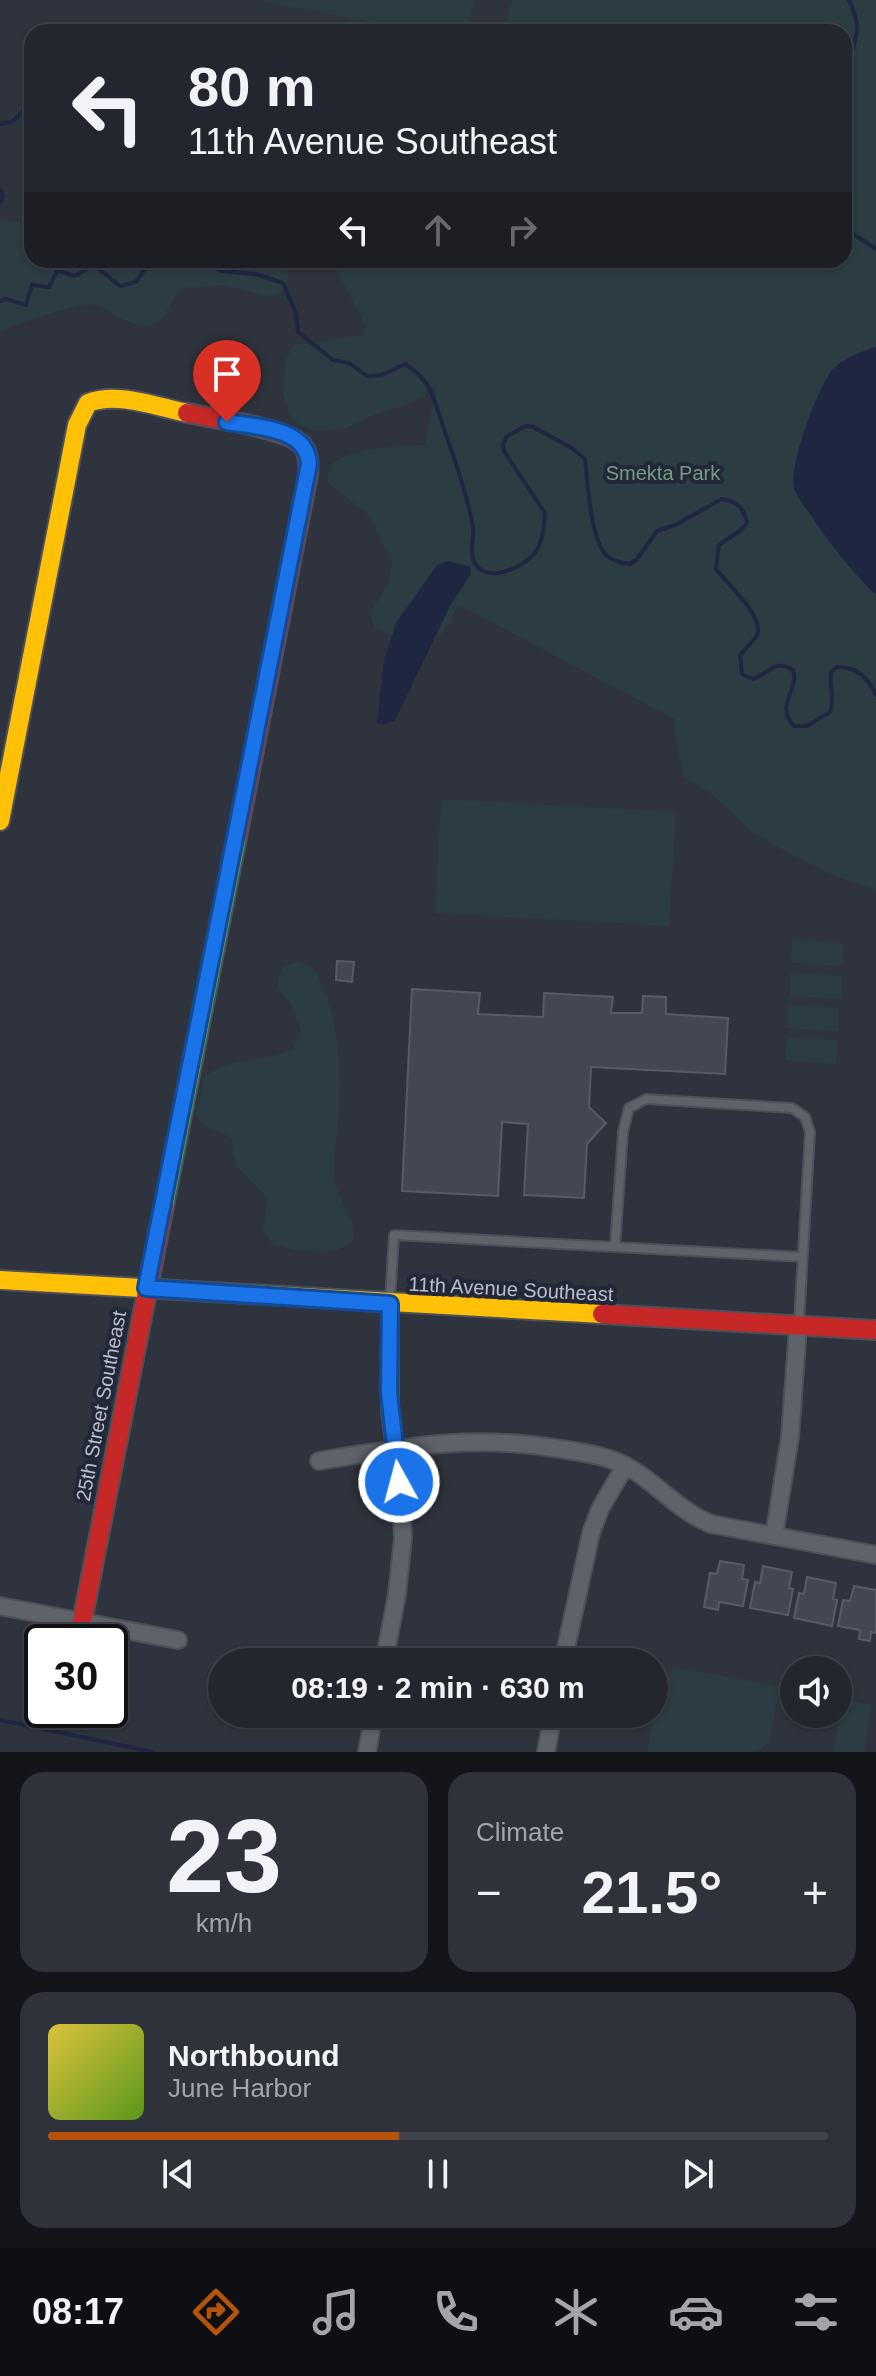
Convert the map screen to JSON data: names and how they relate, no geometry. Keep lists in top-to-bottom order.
{
  "streets": {
    "street": ["11th Avenue Southeast", "25th Street Southeast"]
  },
  "crossings": [
    ["11th Avenue Southeast", "25th Street Southeast"]
  ],
  "parks": ["Smekta Park"],
  "page": {
    "turn": ["80 m", "11th Avenue Southeast"],
    "limit": "30",
    "trip": "08:19 · 2 min · 630 m",
    "tile": [
      ["23", "km/h"],
      "Climate"
    ],
    "heat": ["−", "21.5°", "+"],
    "song": ["Northbound", "June Harbor"],
    "tabs": "08:17"
  }
}
